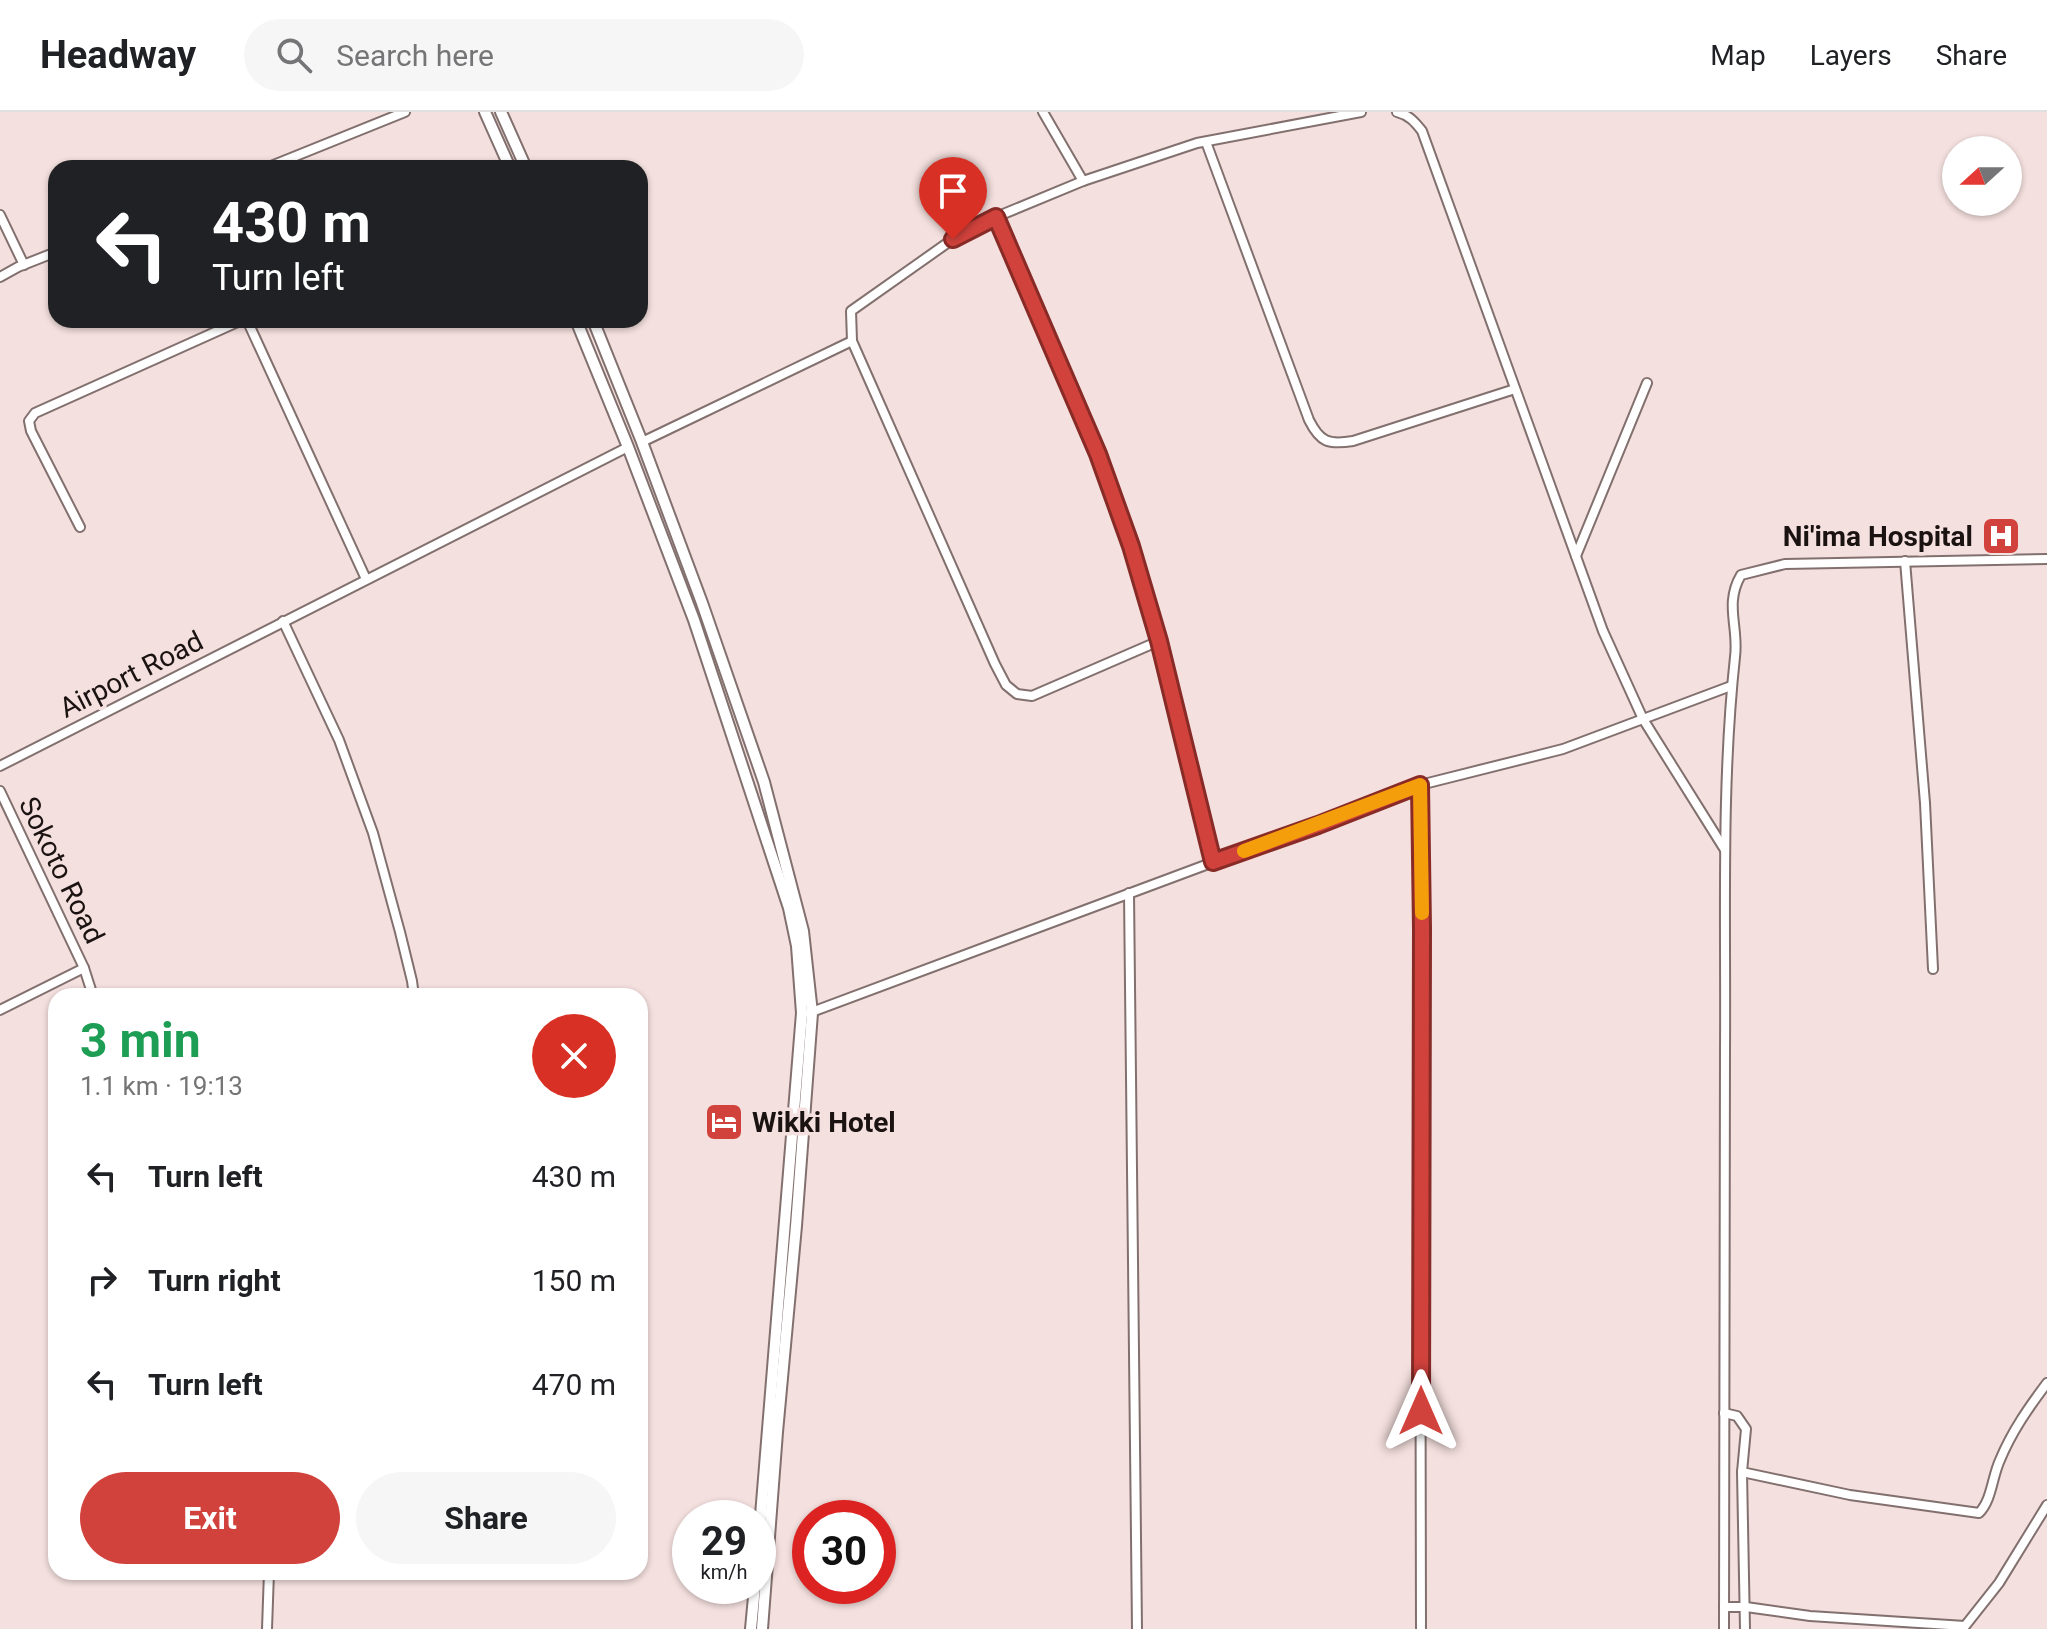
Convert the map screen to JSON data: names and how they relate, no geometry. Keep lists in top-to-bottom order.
{
  "streets": {
    "street": ["Airport Road", "Sokoto Road"]
  },
  "places": {
    "hospital": ["Ni'ima Hospital"],
    "hotel": ["Wikki Hotel"]
  },
  "north": "left",
  "page": {
    "header": "Headway",
    "search": "Search here",
    "nav": ["Map", "Layers", "Share"],
    "turn": ["430 m", "Turn left"],
    "heading": ["3 min", "1.1 km · 19:13"],
    "list": [
      {
        "name": "Turn left",
        "value": "430 m"
      },
      {
        "name": "Turn right",
        "value": "150 m"
      },
      {
        "name": "Turn left",
        "value": "470 m"
      }
    ],
    "buttons": ["Exit", "Share"],
    "speed": "29 km/h",
    "limit": "30"
  }
}
